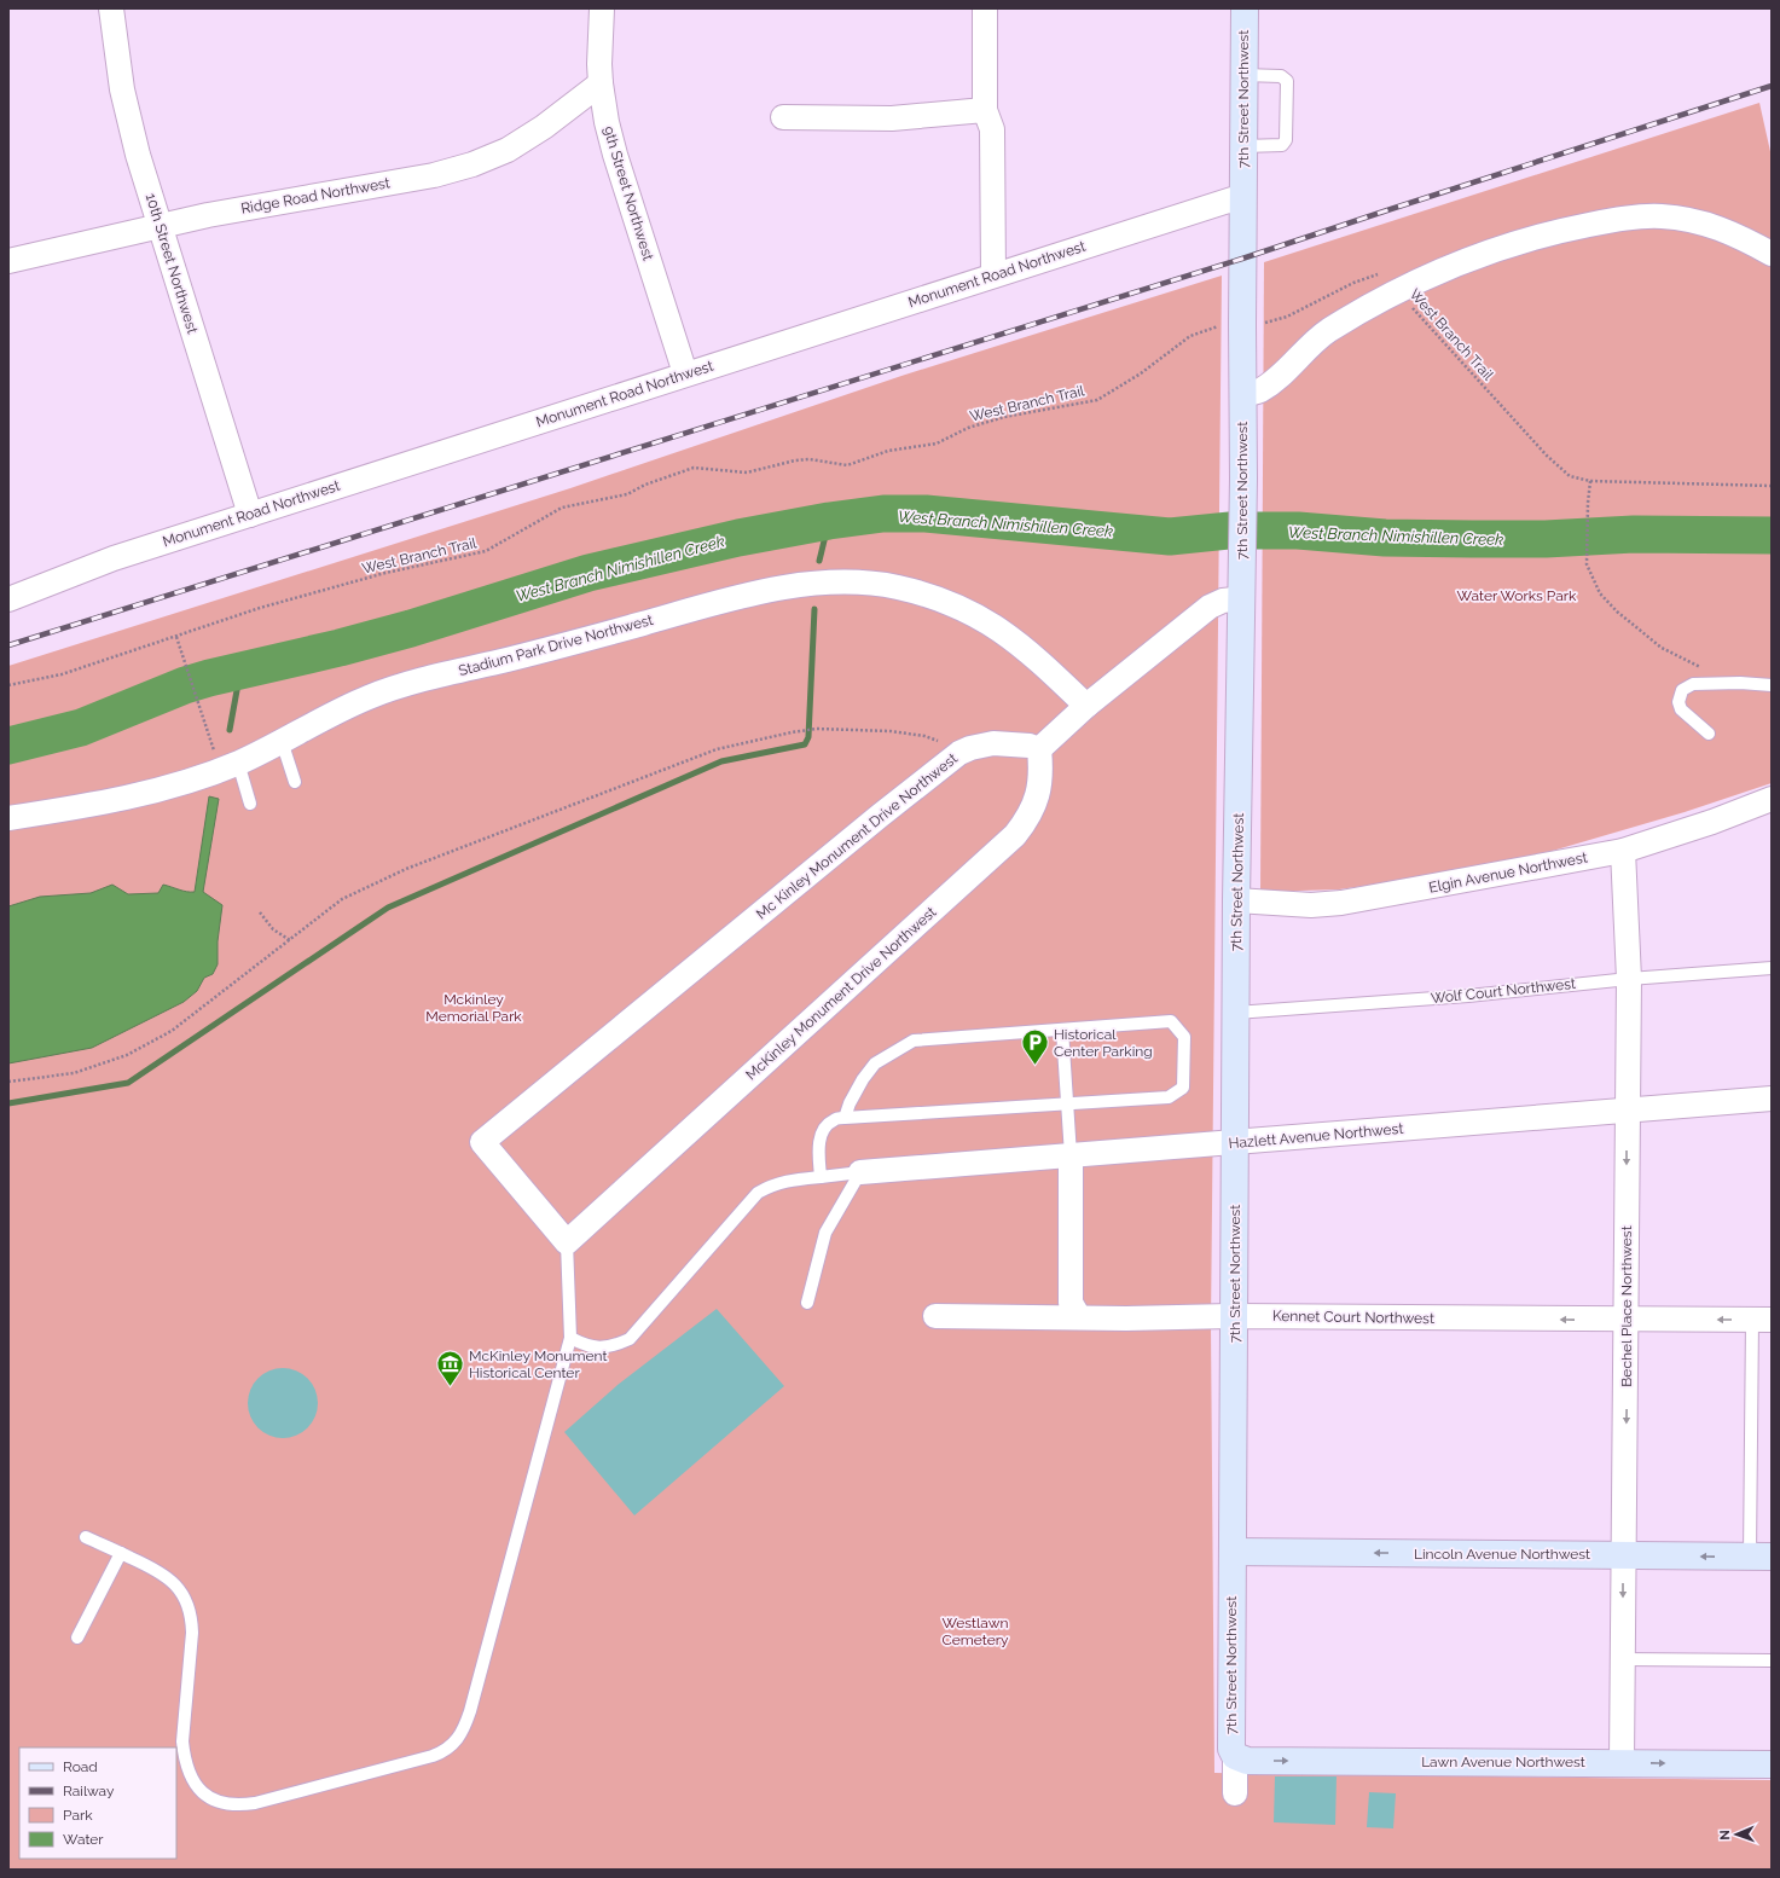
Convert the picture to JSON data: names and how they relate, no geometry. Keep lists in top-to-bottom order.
{
  "streets": {
    "street": [
      "7th Street Northwest",
      "9th Street Northwest",
      "Ridge Road Northwest",
      "10th Street Northwest",
      "Monument Road Northwest",
      "Stadium Park Drive Northwest",
      "Mc Kinley Monument Drive Northwest",
      "Elgin Avenue Northwest",
      "McKinley Monument Drive Northwest",
      "Hazlett Avenue Northwest",
      "Bechel Place Northwest",
      "Kennet Court Northwest",
      "Lincoln Avenue Northwest",
      "Lawn Avenue Northwest"
    ],
    "lane": ["Wolf Court Northwest"],
    "path": ["West Branch Trail"]
  },
  "crossings": [
    ["7th Street Northwest", "Monument Road Northwest"],
    ["7th Street Northwest", "West Branch Trail"],
    ["7th Street Northwest", "Elgin Avenue Northwest"],
    ["7th Street Northwest", "Wolf Court Northwest"],
    ["7th Street Northwest", "Hazlett Avenue Northwest"],
    ["7th Street Northwest", "Kennet Court Northwest"],
    ["7th Street Northwest", "Lincoln Avenue Northwest"],
    ["7th Street Northwest", "Lawn Avenue Northwest"],
    ["9th Street Northwest", "Ridge Road Northwest"],
    ["9th Street Northwest", "Monument Road Northwest"],
    ["Ridge Road Northwest", "10th Street Northwest"],
    ["10th Street Northwest", "Monument Road Northwest"],
    ["Mc Kinley Monument Drive Northwest", "McKinley Monument Drive Northwest"],
    ["Elgin Avenue Northwest", "Bechel Place Northwest"],
    ["Wolf Court Northwest", "Bechel Place Northwest"],
    ["Hazlett Avenue Northwest", "Bechel Place Northwest"],
    ["Bechel Place Northwest", "Kennet Court Northwest"],
    ["Bechel Place Northwest", "Lincoln Avenue Northwest"],
    ["Bechel Place Northwest", "Lawn Avenue Northwest"]
  ],
  "one_way": [
    "Bechel Place Northwest",
    "Kennet Court Northwest",
    "Lincoln Avenue Northwest",
    "Lawn Avenue Northwest"
  ],
  "water": ["West Branch Nimishillen Creek"],
  "parks": ["Water Works Park", "Mckinley Memorial Park", "Westlawn Cemetery"],
  "places": {
    "parking": ["Historical Center Parking"],
    "museum": ["McKinley Monument Historical Center"]
  },
  "legend": [
    "Road",
    "Railway",
    "Park",
    "Water"
  ],
  "north": "left"
}
